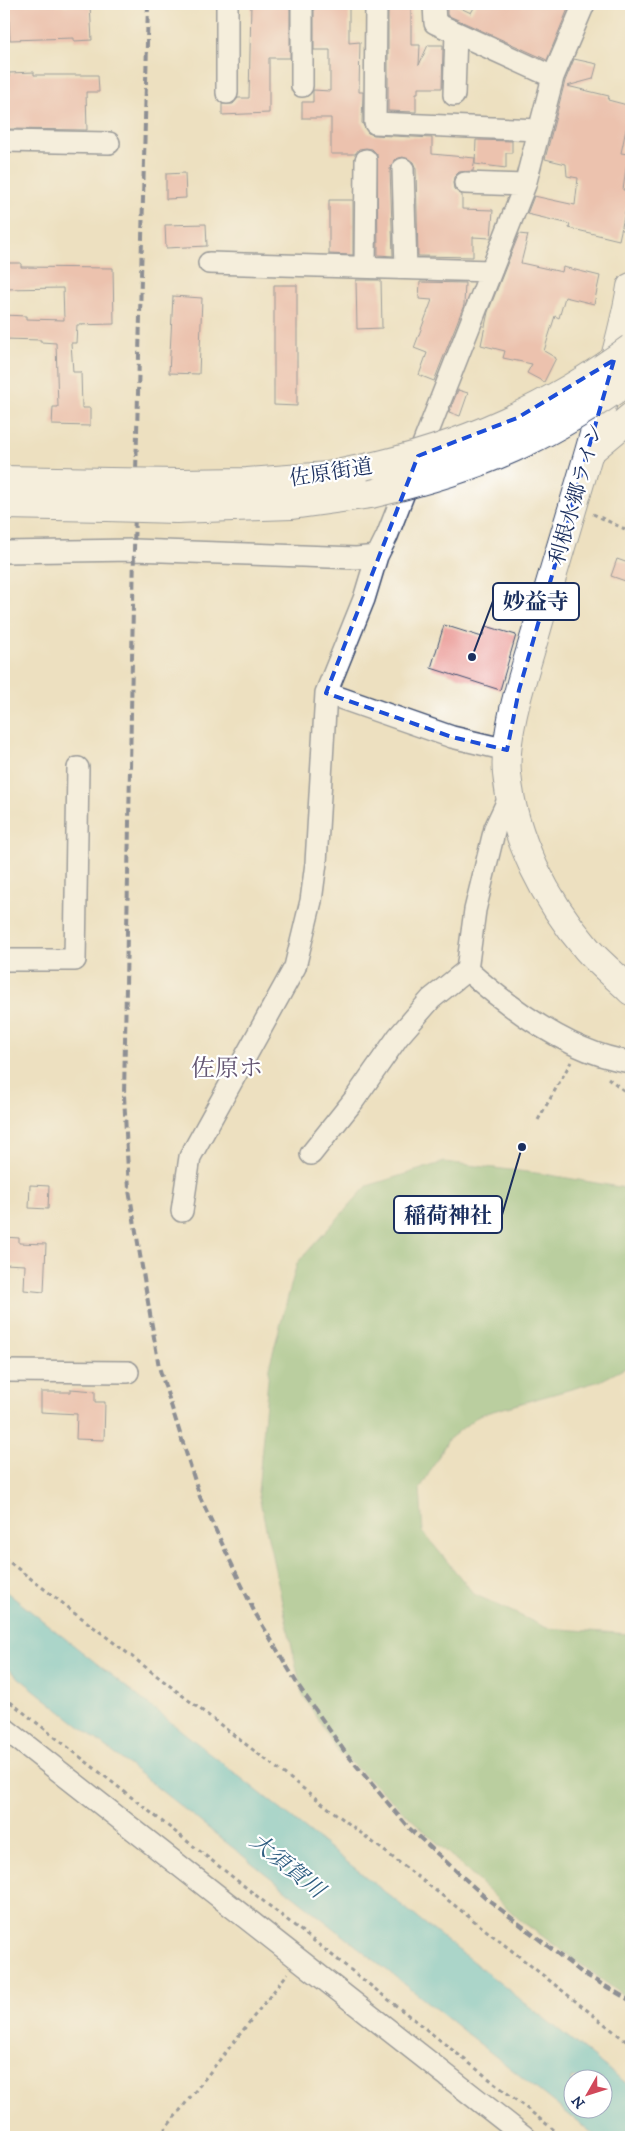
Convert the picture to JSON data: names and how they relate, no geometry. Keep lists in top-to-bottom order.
{
  "streets": {
    "highway": ["佐原街道", "利根水郷ライン"]
  },
  "districts": ["佐原ホ"],
  "water": ["大須賀川"],
  "places": ["妙益寺", "稲荷神社"],
  "north": "bottom left"
}
